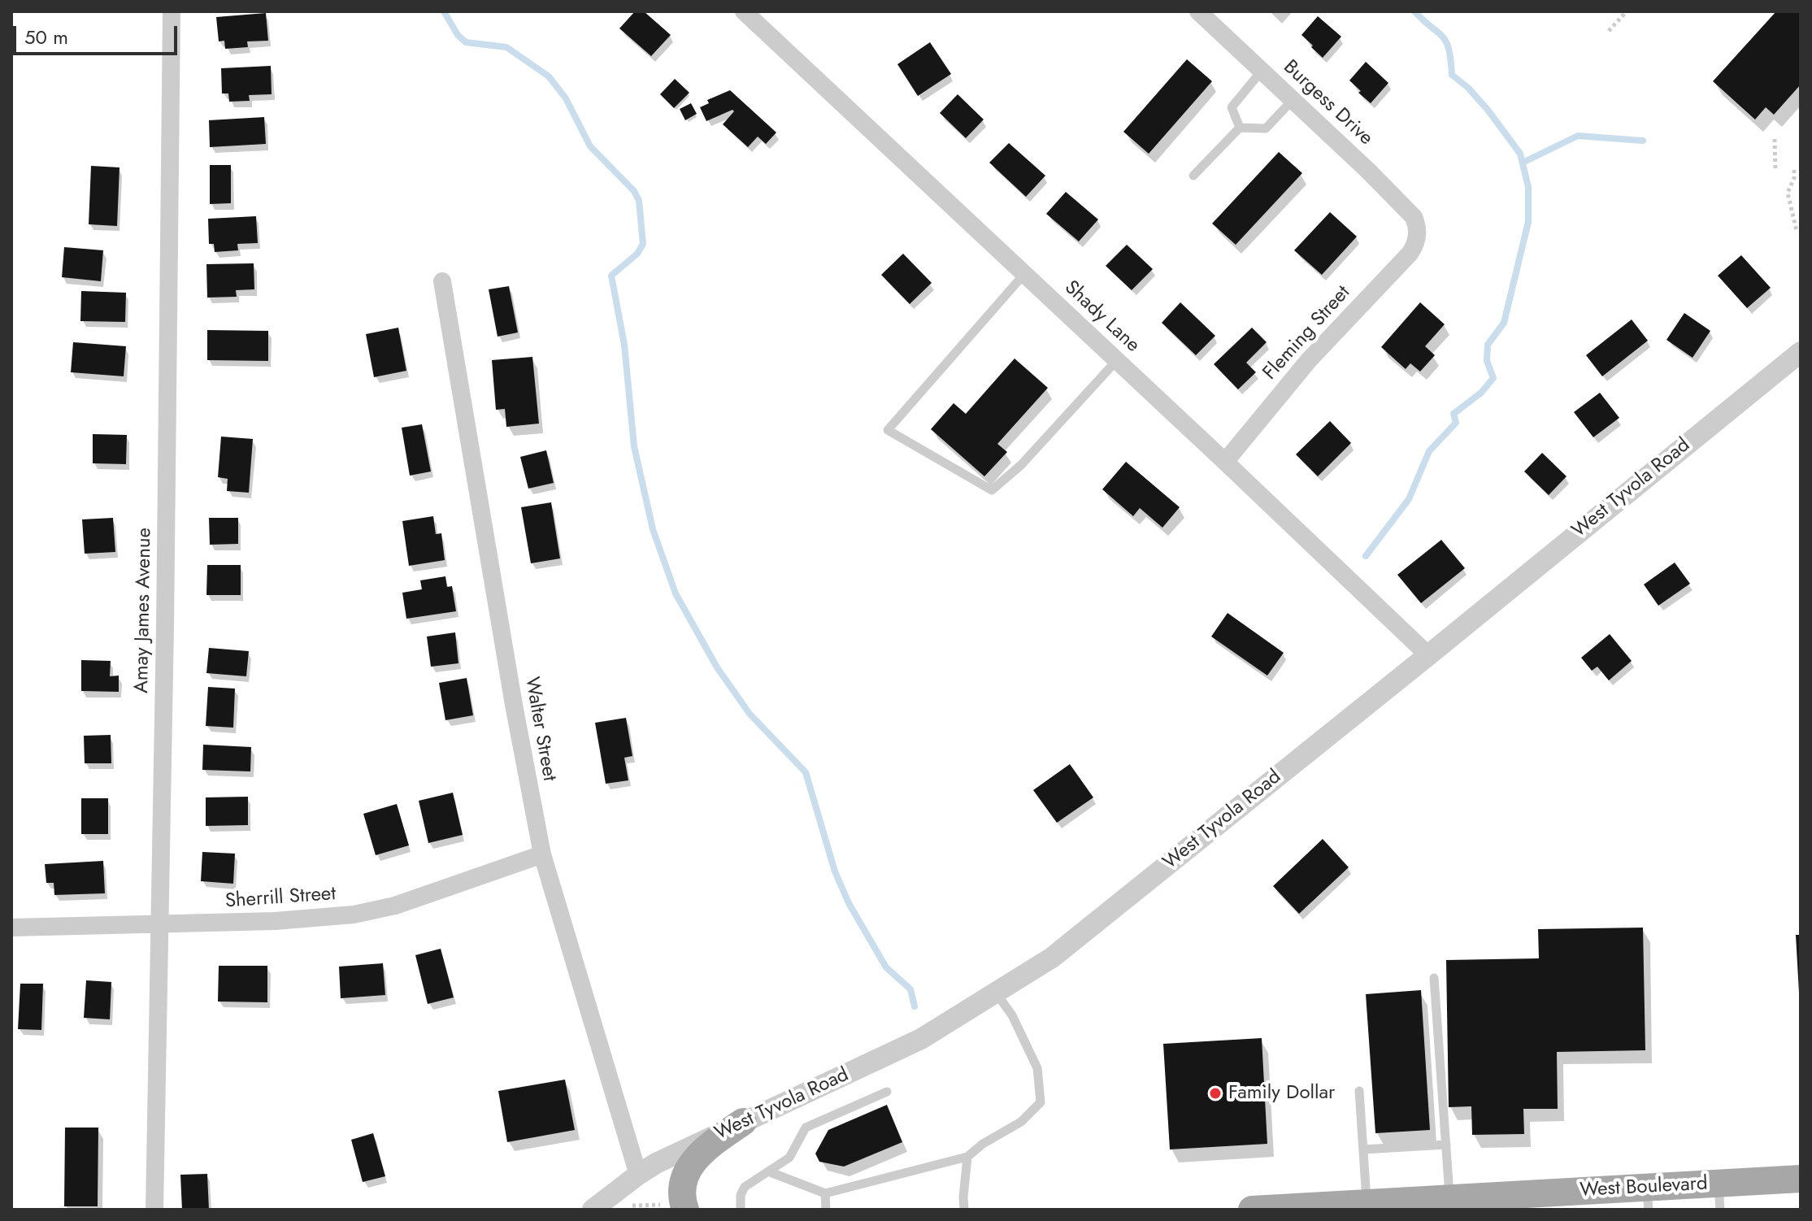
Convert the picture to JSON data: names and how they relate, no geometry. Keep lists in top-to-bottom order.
{
  "streets": {
    "main road": ["West Boulevard"],
    "street": [
      "Burgess Drive",
      "Shady Lane",
      "Fleming Street",
      "West Tyvola Road",
      "Amay James Avenue",
      "Walter Street",
      "Sherrill Street"
    ]
  },
  "crossings": [
    ["Burgess Drive", "Fleming Street"],
    ["Shady Lane", "Fleming Street"],
    ["Shady Lane", "West Tyvola Road"],
    ["West Tyvola Road", "Walter Street"],
    ["Amay James Avenue", "Sherrill Street"],
    ["Walter Street", "Sherrill Street"]
  ],
  "places": ["Family Dollar"],
  "scale_bar": "50 m"
}
